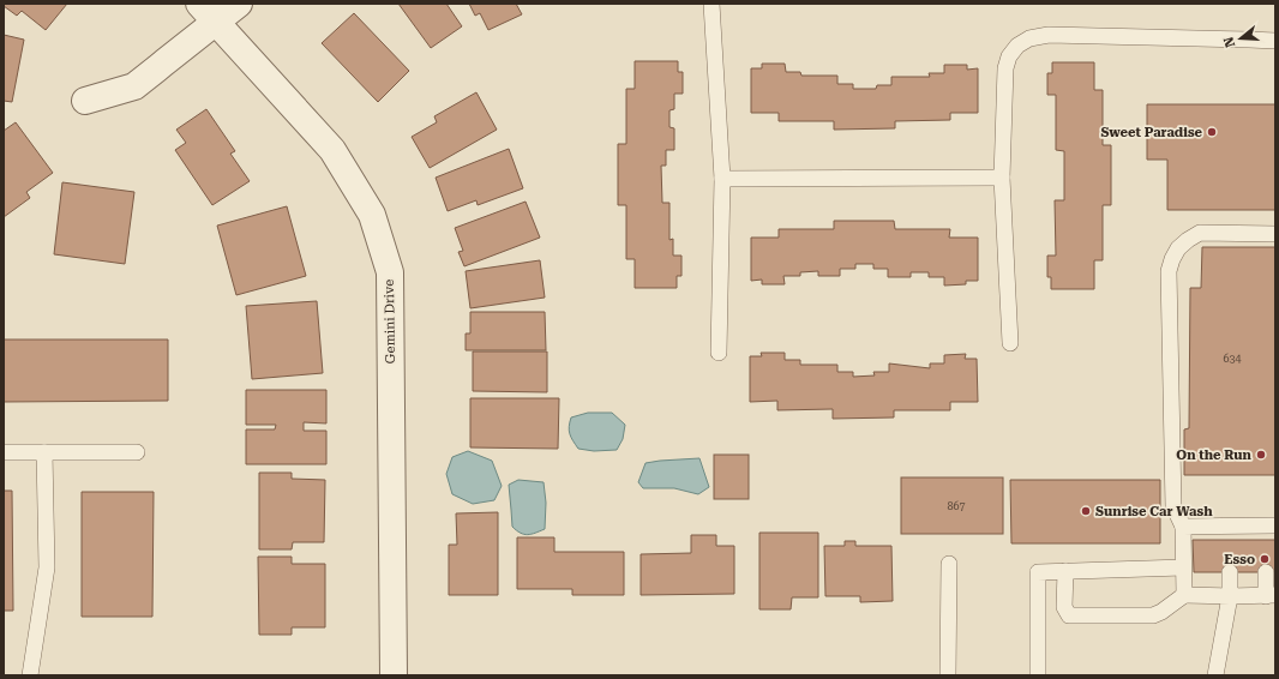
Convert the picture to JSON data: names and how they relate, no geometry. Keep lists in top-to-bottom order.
{
  "streets": {
    "street": ["Gemini Drive"]
  },
  "places": [
    "Sweet Paradise",
    "On the Run",
    "Sunrise Car Wash",
    "Esso"
  ],
  "house_numbers": ["634", "867"],
  "north": "left"
}
